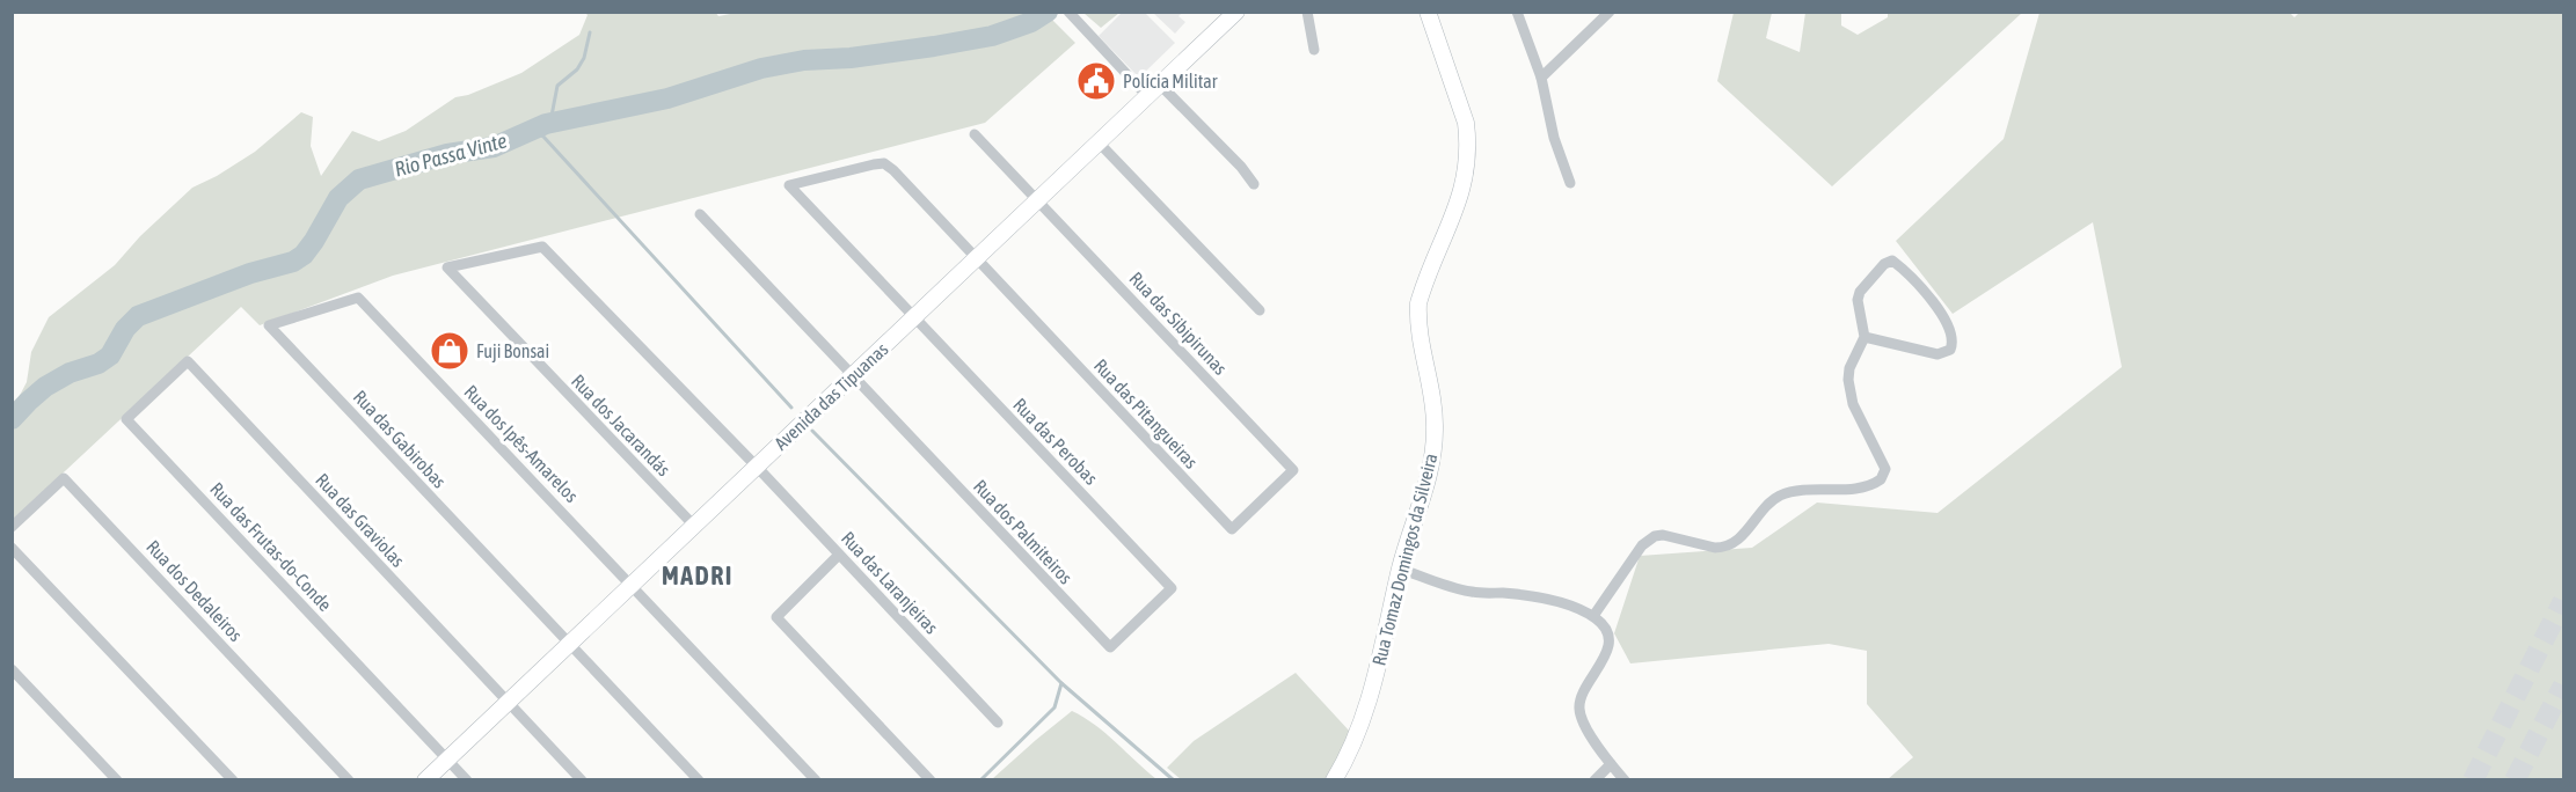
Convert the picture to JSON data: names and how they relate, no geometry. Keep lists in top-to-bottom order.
{
  "streets": {
    "main road": ["Avenida das Tipuanas", "Rua Tomaz Domingos da Silveira"],
    "street": [
      "Rua das Sibipirunas",
      "Rua das Pitangueiras",
      "Rua dos Jacarandás",
      "Rua das Gabirobas",
      "Rua das Perobas",
      "Rua dos Ipês-Amarelos",
      "Rua das Graviolas",
      "Rua dos Palmiteiros",
      "Rua das Frutas-do-Conde",
      "Rua das Laranjeiras",
      "Rua dos Dedaleiros"
    ]
  },
  "crossings": [
    ["Rua das Sibipirunas", "Avenida das Tipuanas"],
    ["Rua das Sibipirunas", "Rua das Pitangueiras"],
    ["Avenida das Tipuanas", "Rua das Pitangueiras"],
    ["Avenida das Tipuanas", "Rua dos Jacarandás"],
    ["Avenida das Tipuanas", "Rua das Gabirobas"],
    ["Avenida das Tipuanas", "Rua das Perobas"],
    ["Avenida das Tipuanas", "Rua dos Ipês-Amarelos"],
    ["Avenida das Tipuanas", "Rua das Graviolas"],
    ["Avenida das Tipuanas", "Rua dos Palmiteiros"],
    ["Avenida das Tipuanas", "Rua das Frutas-do-Conde"],
    ["Avenida das Tipuanas", "Rua das Laranjeiras"],
    ["Rua das Pitangueiras", "Rua das Perobas"],
    ["Rua dos Jacarandás", "Rua das Laranjeiras"],
    ["Rua das Gabirobas", "Rua dos Ipês-Amarelos"],
    ["Rua das Perobas", "Rua dos Palmiteiros"],
    ["Rua das Graviolas", "Rua das Frutas-do-Conde"]
  ],
  "districts": ["MADRI"],
  "water": ["Rio Passa Vinte"],
  "places": {
    "public building": ["Polícia Militar"],
    "shop": ["Fuji Bonsai"]
  }
}
